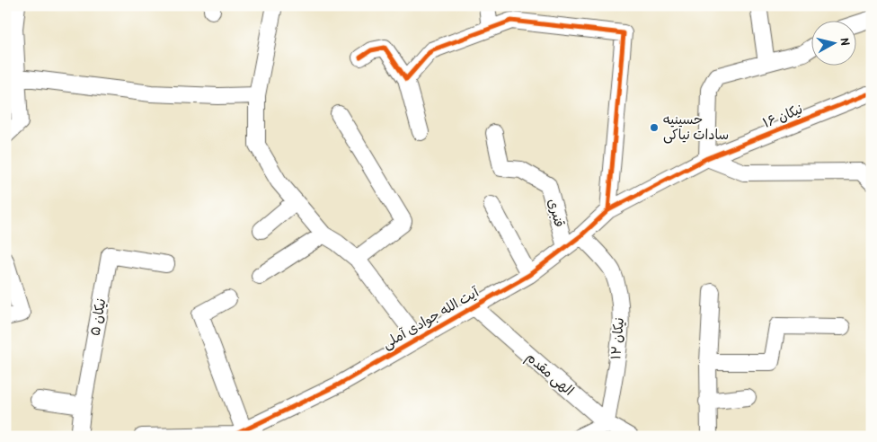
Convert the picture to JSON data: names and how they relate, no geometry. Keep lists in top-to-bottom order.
{
  "streets": {
    "street": [
      "نیکان ۱۶",
      "قنبری",
      "نیکان ۵",
      "آیت الله جوادی آملی",
      "نیکان ۱۲",
      "الهی مقدم"
    ]
  },
  "crossings": [
    ["نیکان ۱۶", "آیت الله جوادی آملی"],
    ["قنبری", "آیت الله جوادی آملی"],
    ["آیت الله جوادی آملی", "نیکان ۱۲"],
    ["آیت الله جوادی آملی", "الهی مقدم"],
    ["نیکان ۱۲", "الهی مقدم"]
  ],
  "places": ["حسینیه سادات نیاکی"],
  "north": "right"
}
